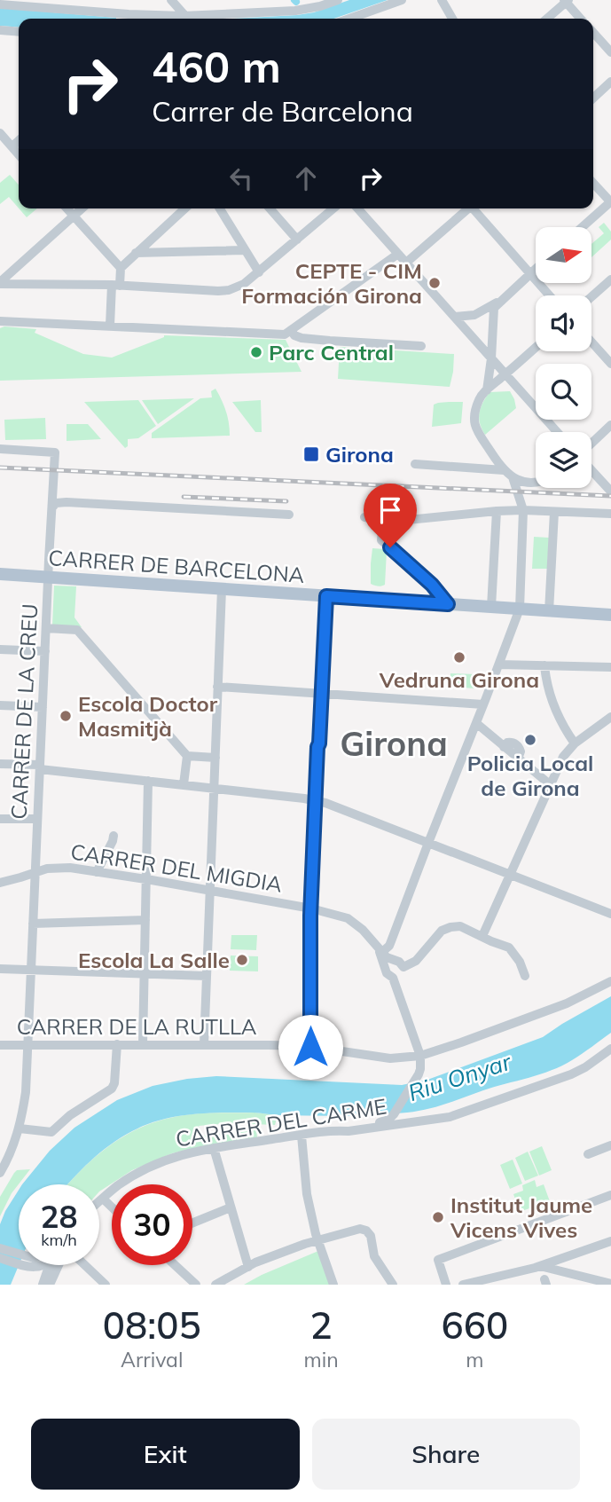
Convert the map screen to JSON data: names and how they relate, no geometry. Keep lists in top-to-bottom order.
{
  "streets": {
    "main road": ["CARRER DE BARCELONA"],
    "street": [
      "CARRER DE LA CREU",
      "CARRER DEL MIGDIA",
      "CARRER DE LA RUTLLA",
      "CARRER DEL CARME"
    ]
  },
  "crossings": [
    ["CARRER DE BARCELONA", "CARRER DE LA CREU"],
    ["CARRER DE LA CREU", "CARRER DEL MIGDIA"],
    ["CARRER DE LA CREU", "CARRER DE LA RUTLLA"]
  ],
  "districts": ["Girona"],
  "water": ["Riu Onyar"],
  "places": {
    "other": [
      "CEPTE - CIM Formación Girona",
      "Parc Central",
      "Vedruna Girona",
      "Escola Doctor Masmitjà",
      "Policia Local de Girona",
      "Escola La Salle",
      "Institut Jaume Vicens Vives"
    ],
    "transit": ["Girona"]
  },
  "north": "right",
  "page": {
    "turn": ["460 m", "Carrer de Barcelona"],
    "speed": "28 km/h",
    "limit": "30",
    "eta": [
      "08:05",
      "Arrival",
      "2",
      "min",
      "660",
      "m"
    ],
    "buttons": ["Exit", "Share"]
  }
}
